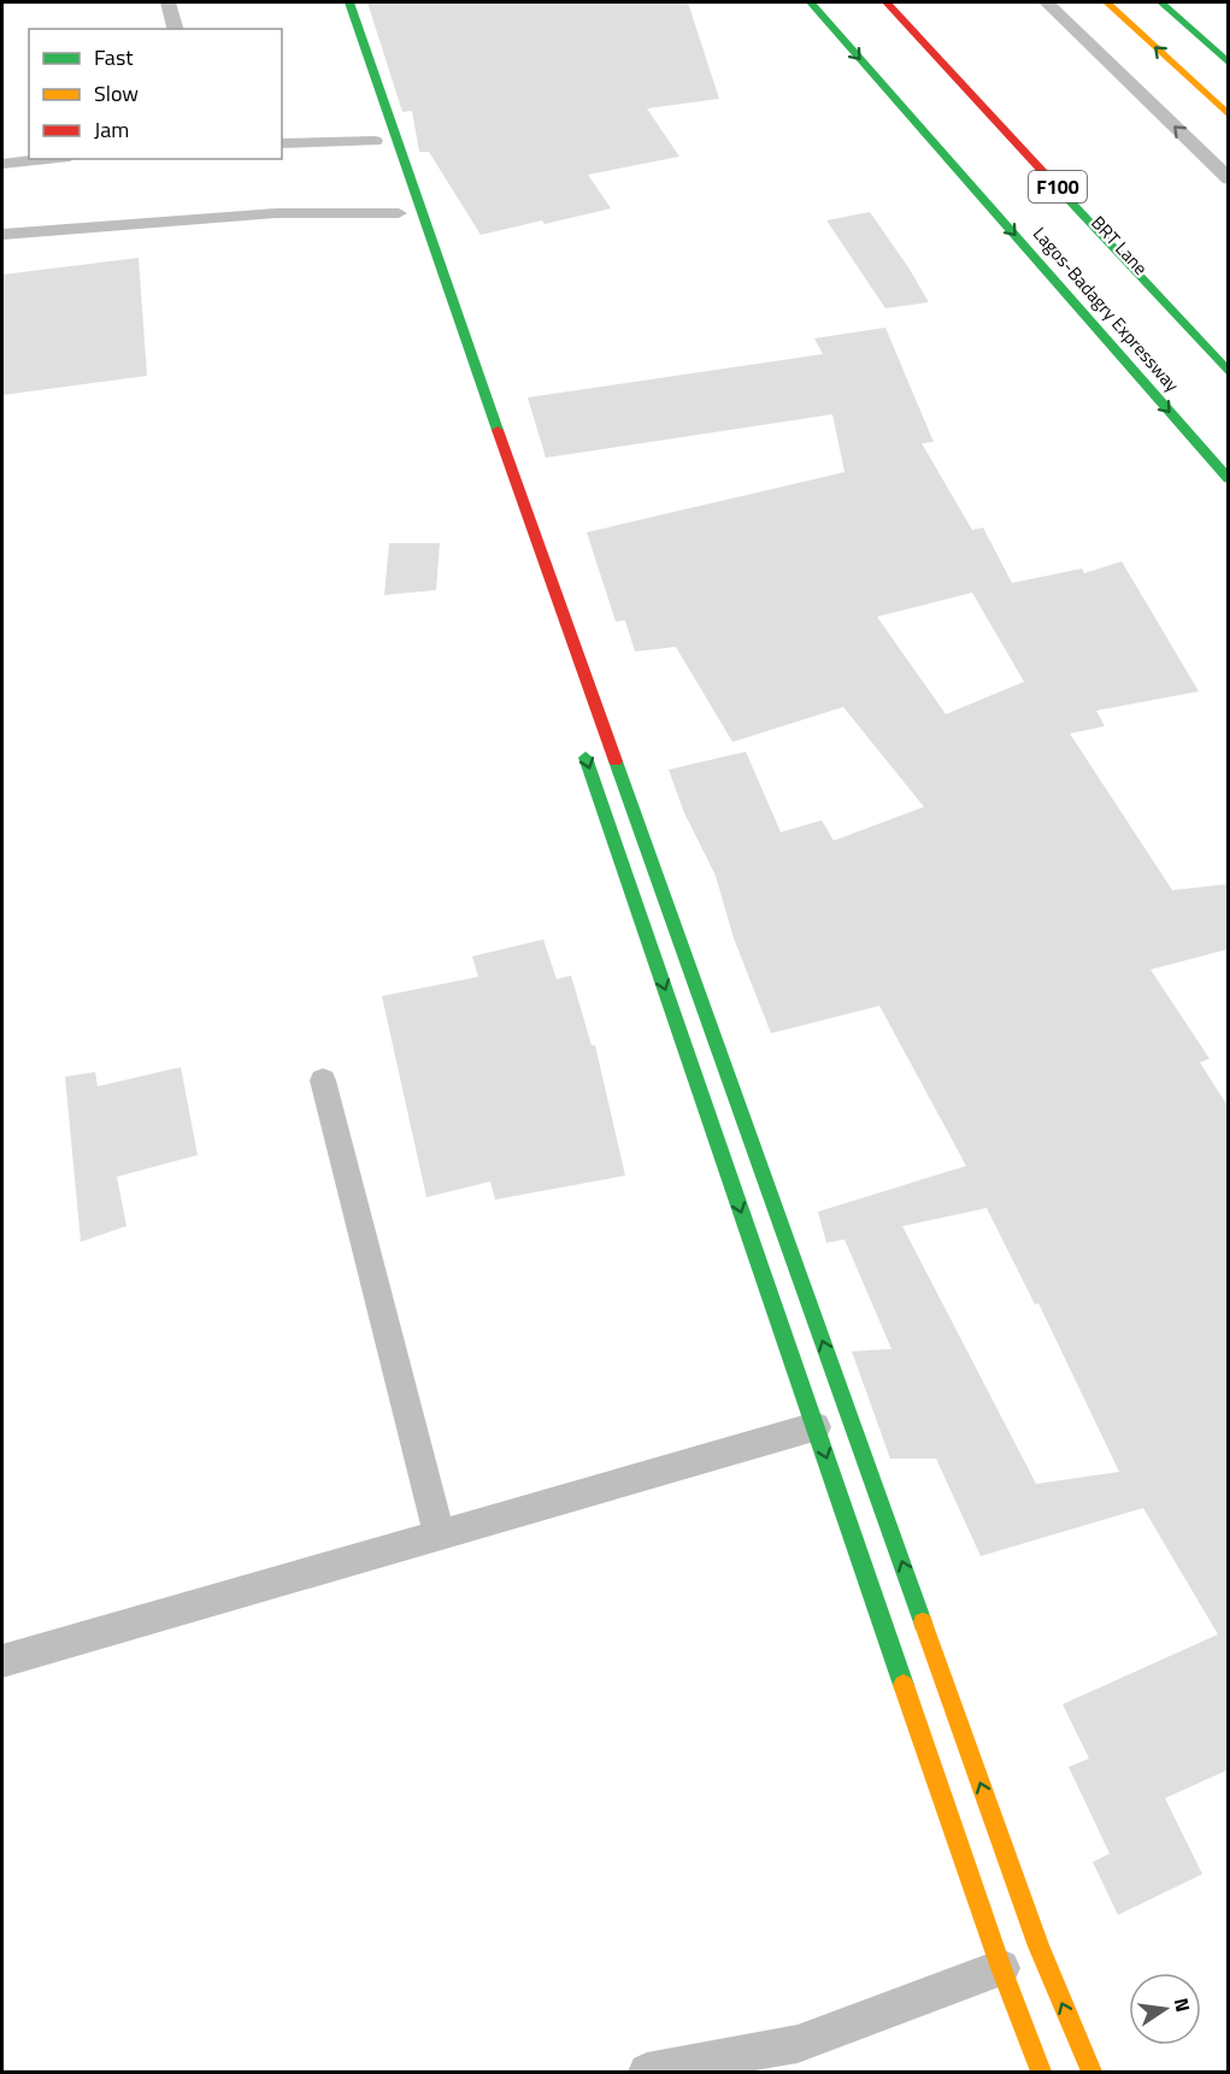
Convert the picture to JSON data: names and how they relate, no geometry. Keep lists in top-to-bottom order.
{
  "streets": {
    "main road": ["F100", "Lagos-Badagry Expressway"],
    "lane": ["BRT Lane"]
  },
  "crossings": [
    ["F100", "BRT Lane"]
  ],
  "legend": ["Fast", "Slow", "Jam"],
  "north": "right"
}
